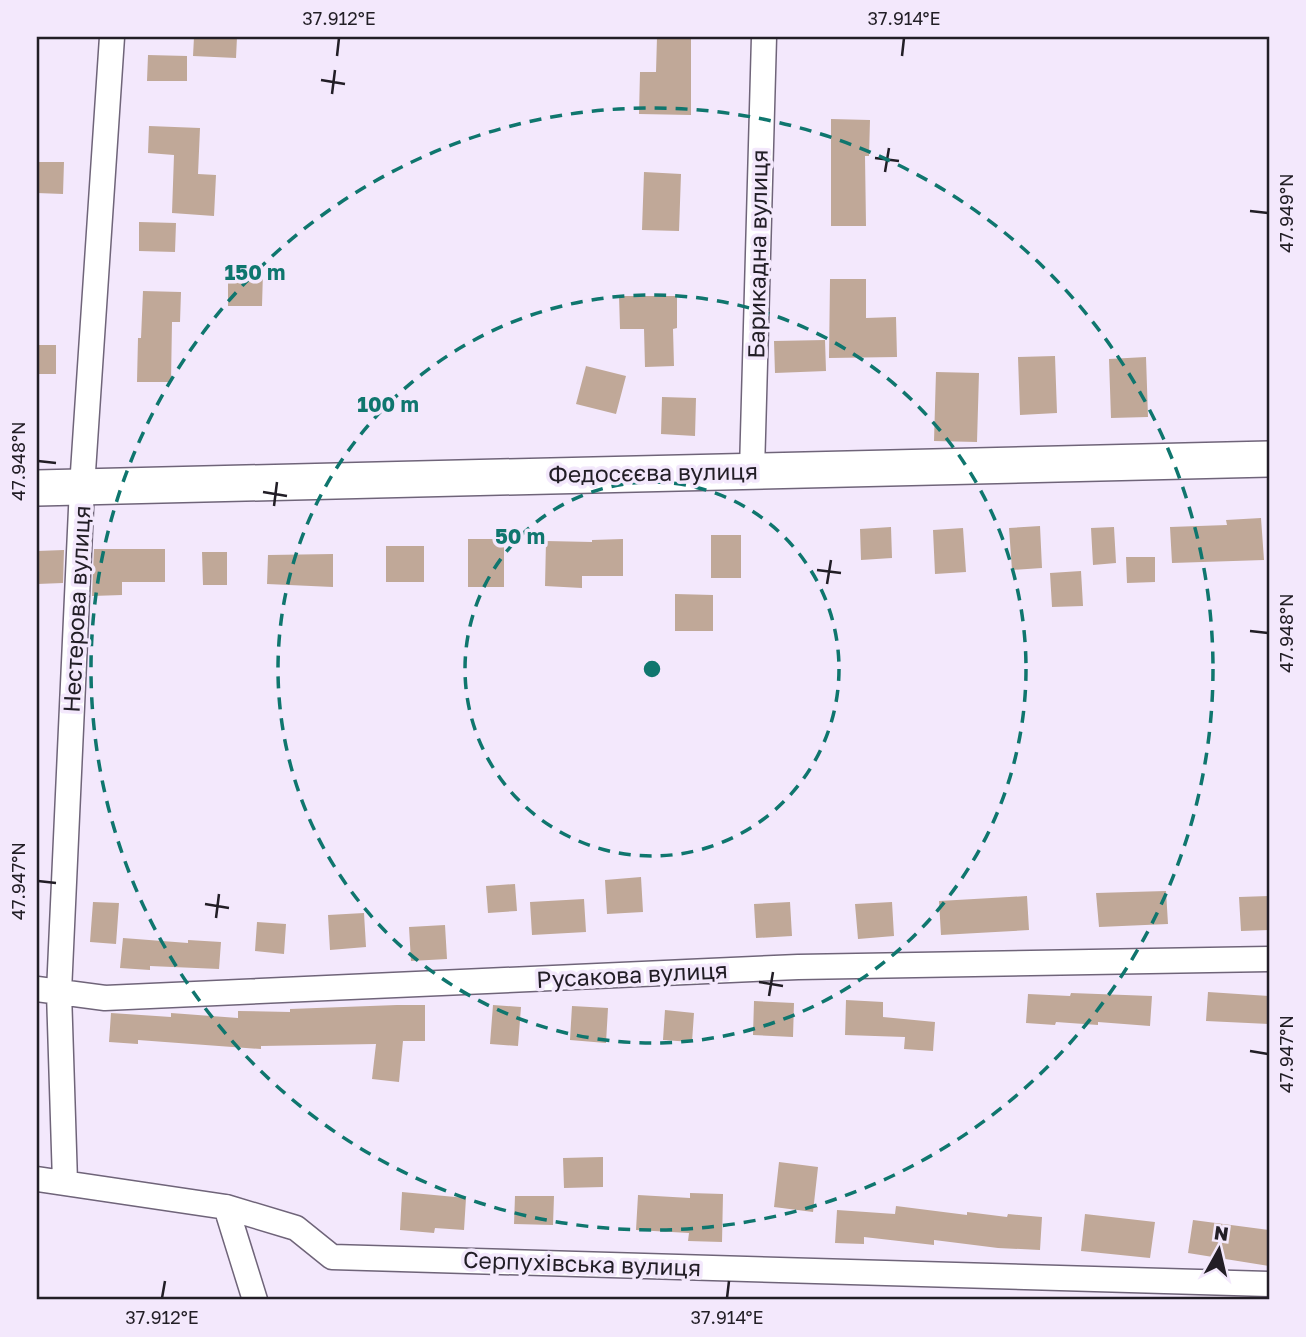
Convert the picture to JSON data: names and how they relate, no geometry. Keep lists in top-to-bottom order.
{
  "streets": {
    "main road": ["Федосєєва вулиця"],
    "street": [
      "Барикадна вулиця",
      "Нестерова вулиця",
      "Русакова вулиця",
      "Серпухівська вулиця"
    ]
  },
  "crossings": [
    ["Барикадна вулиця", "Федосєєва вулиця"],
    ["Федосєєва вулиця", "Нестерова вулиця"],
    ["Нестерова вулиця", "Русакова вулиця"],
    ["Нестерова вулиця", "Серпухівська вулиця"]
  ],
  "north": "top",
  "coordinates": [
    "37.912°E",
    "37.914°E",
    "47.949°N",
    "47.948°N",
    "47.947°N"
  ],
  "rings": ["150 m", "100 m", "50 m"]
}
